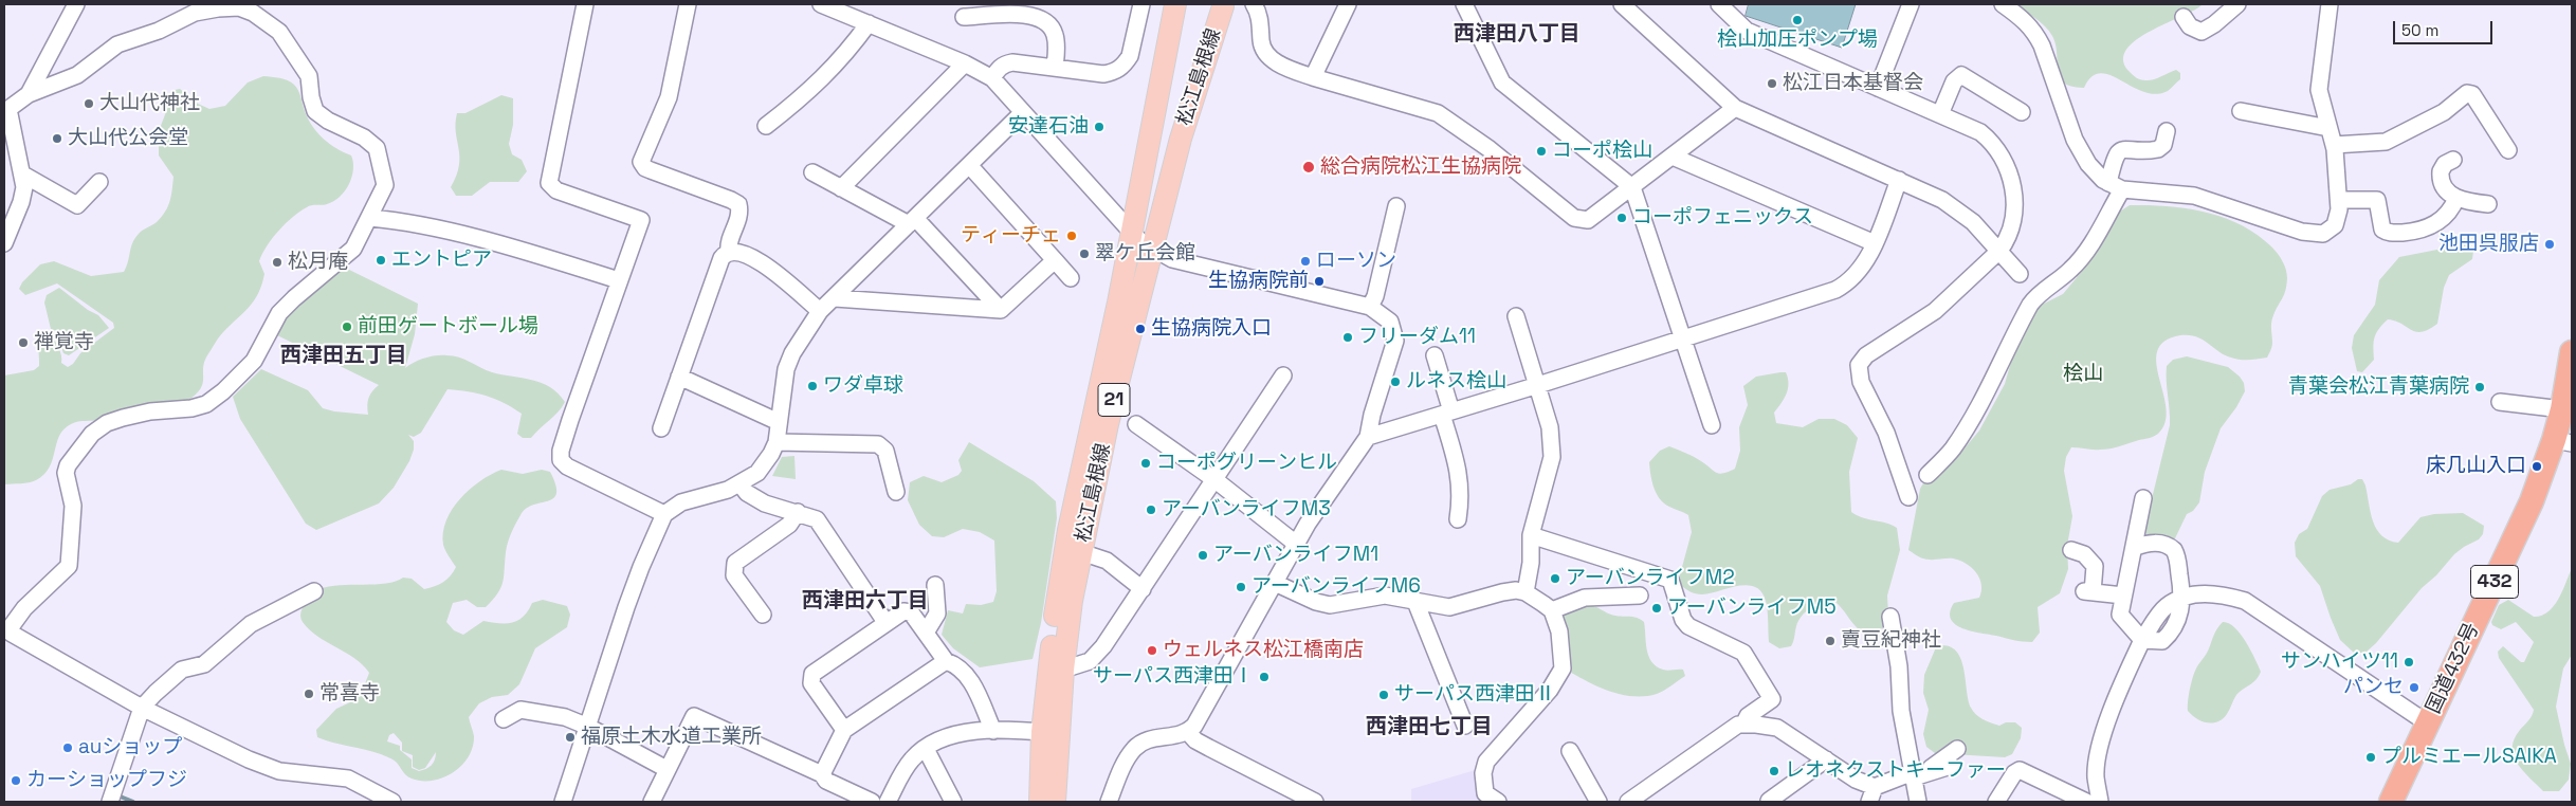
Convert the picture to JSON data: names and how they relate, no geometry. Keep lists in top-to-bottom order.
{
  "streets": {
    "highway": ["432", "国道432号"],
    "main road": ["松江島根線", "21"]
  },
  "districts": [
    "西津田八丁目",
    "西津田五丁目",
    "西津田六丁目",
    "西津田七丁目"
  ],
  "parks": ["桧山"],
  "places": [
    "桧山加圧ポンプ場",
    "松江日本基督会",
    "大山代神社",
    "安達石油",
    "大山代公会堂",
    "コーポ桧山",
    "総合病院松江生協病院",
    "コーポフェニックス",
    "ティーチェ",
    "池田呉服店",
    "翠ケ丘会館",
    "エントピア",
    "ローソン",
    "松月庵",
    "生協病院前",
    "前田ゲートボール場",
    "生協病院入口",
    "フリーダム11",
    "禅覚寺",
    "ルネス桧山",
    "ワダ卓球",
    "青葉会松江青葉病院",
    "コーポグリーンヒル",
    "床几山入口",
    "アーバンライフM3",
    "アーバンライフM1",
    "アーバンライフM2",
    "アーバンライフM6",
    "アーバンライフM5",
    "賣豆紀神社",
    "ウェルネス松江橋南店",
    "サンハイツ11",
    "サーパス西津田Ⅰ",
    "パンセ",
    "常喜寺",
    "サーパス西津田Ⅱ",
    "福原土木水道工業所",
    "auショップ",
    "プルミエールSAIKA",
    "レオネクストキーファー",
    "カーショップフジ"
  ],
  "scale_bar": "50 m"
}
